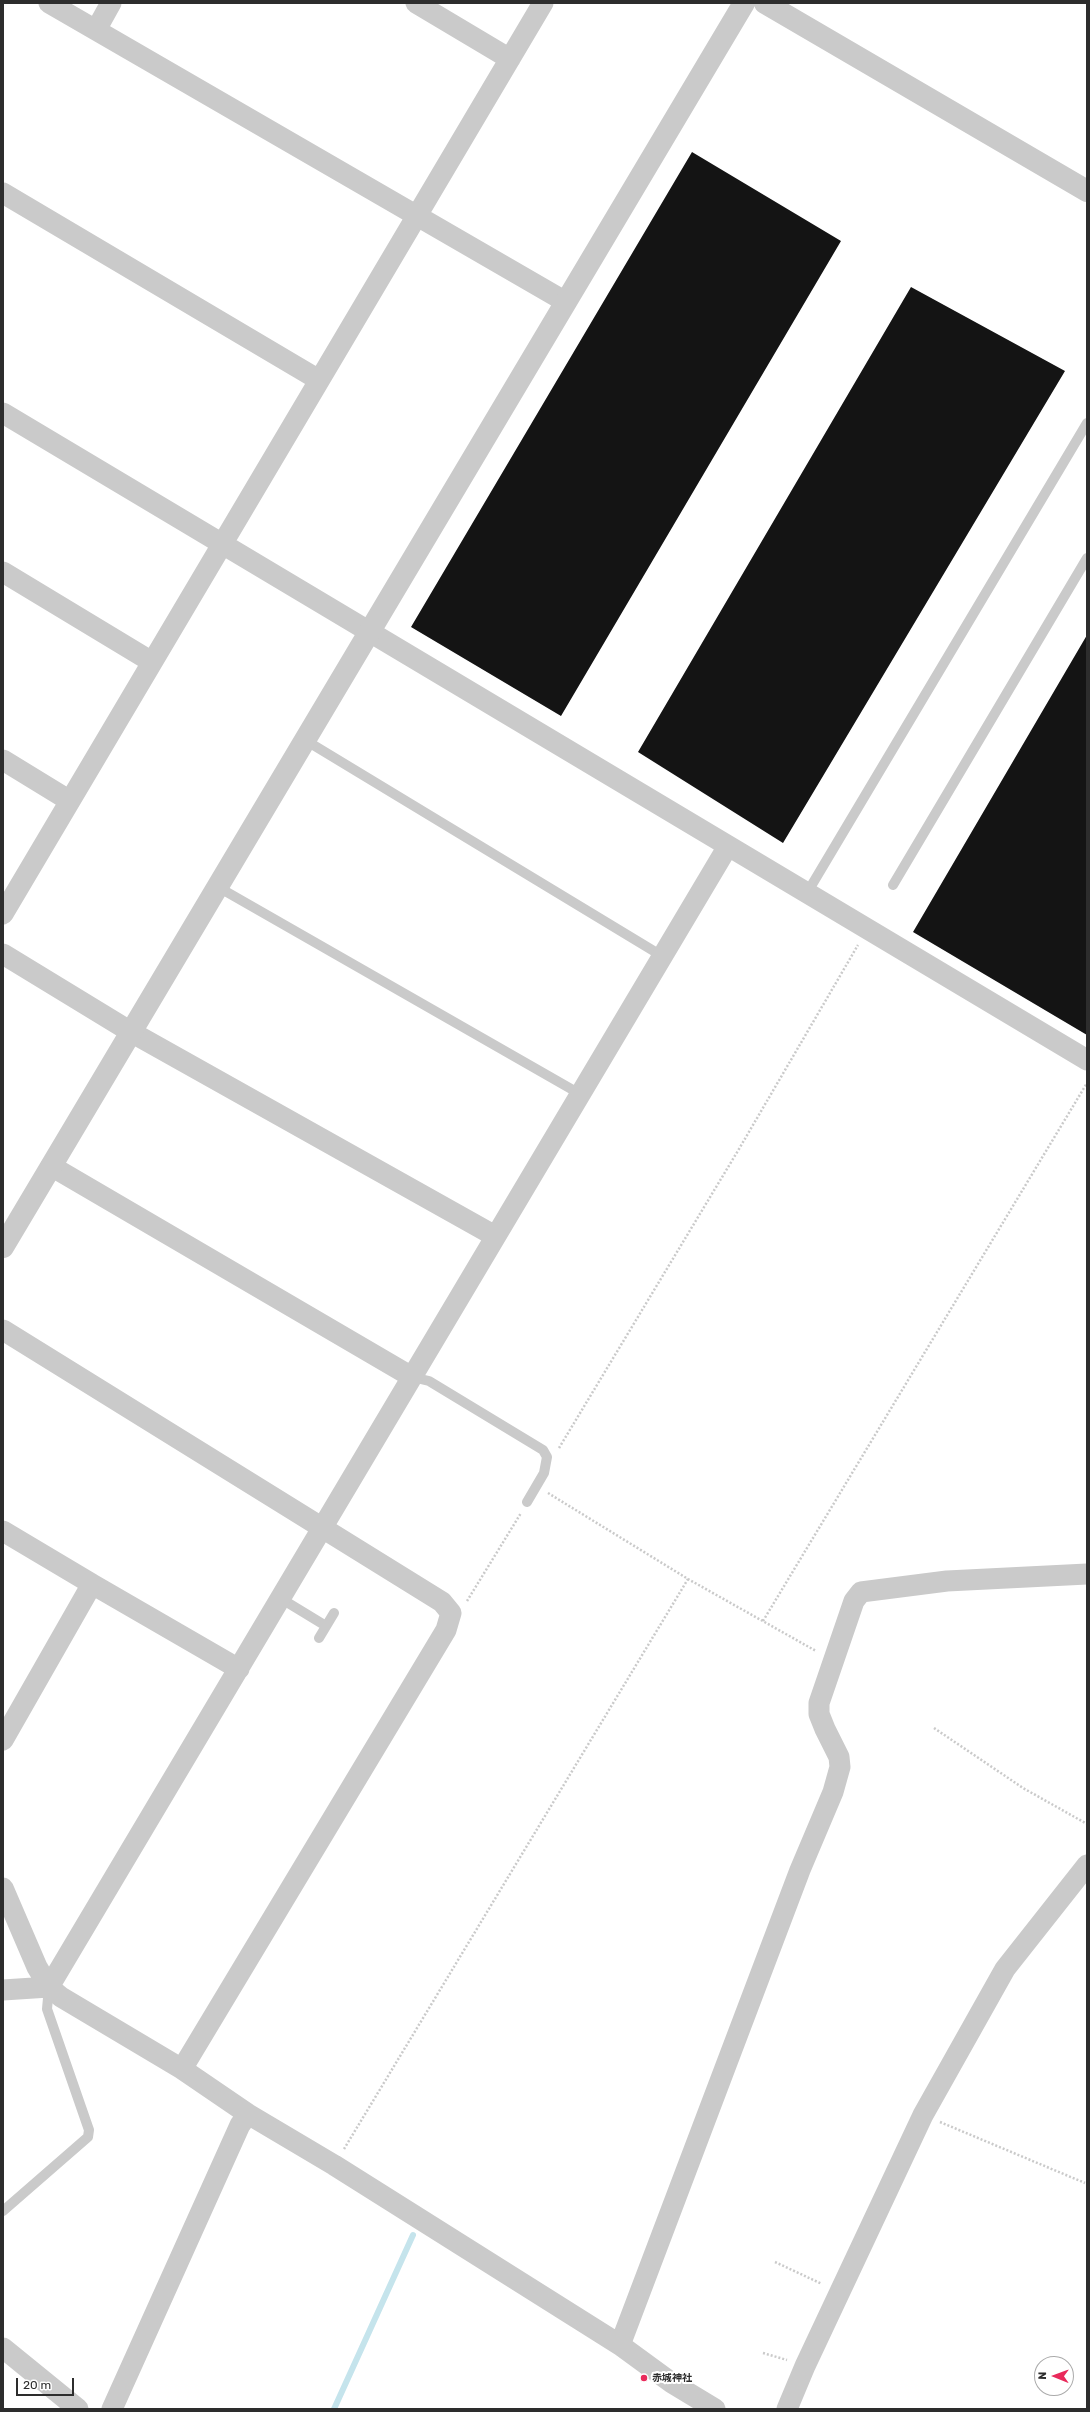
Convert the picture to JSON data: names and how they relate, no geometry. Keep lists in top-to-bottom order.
{
  "places": ["赤城神社"],
  "scale_bar": "20 m",
  "north": "left"
}
